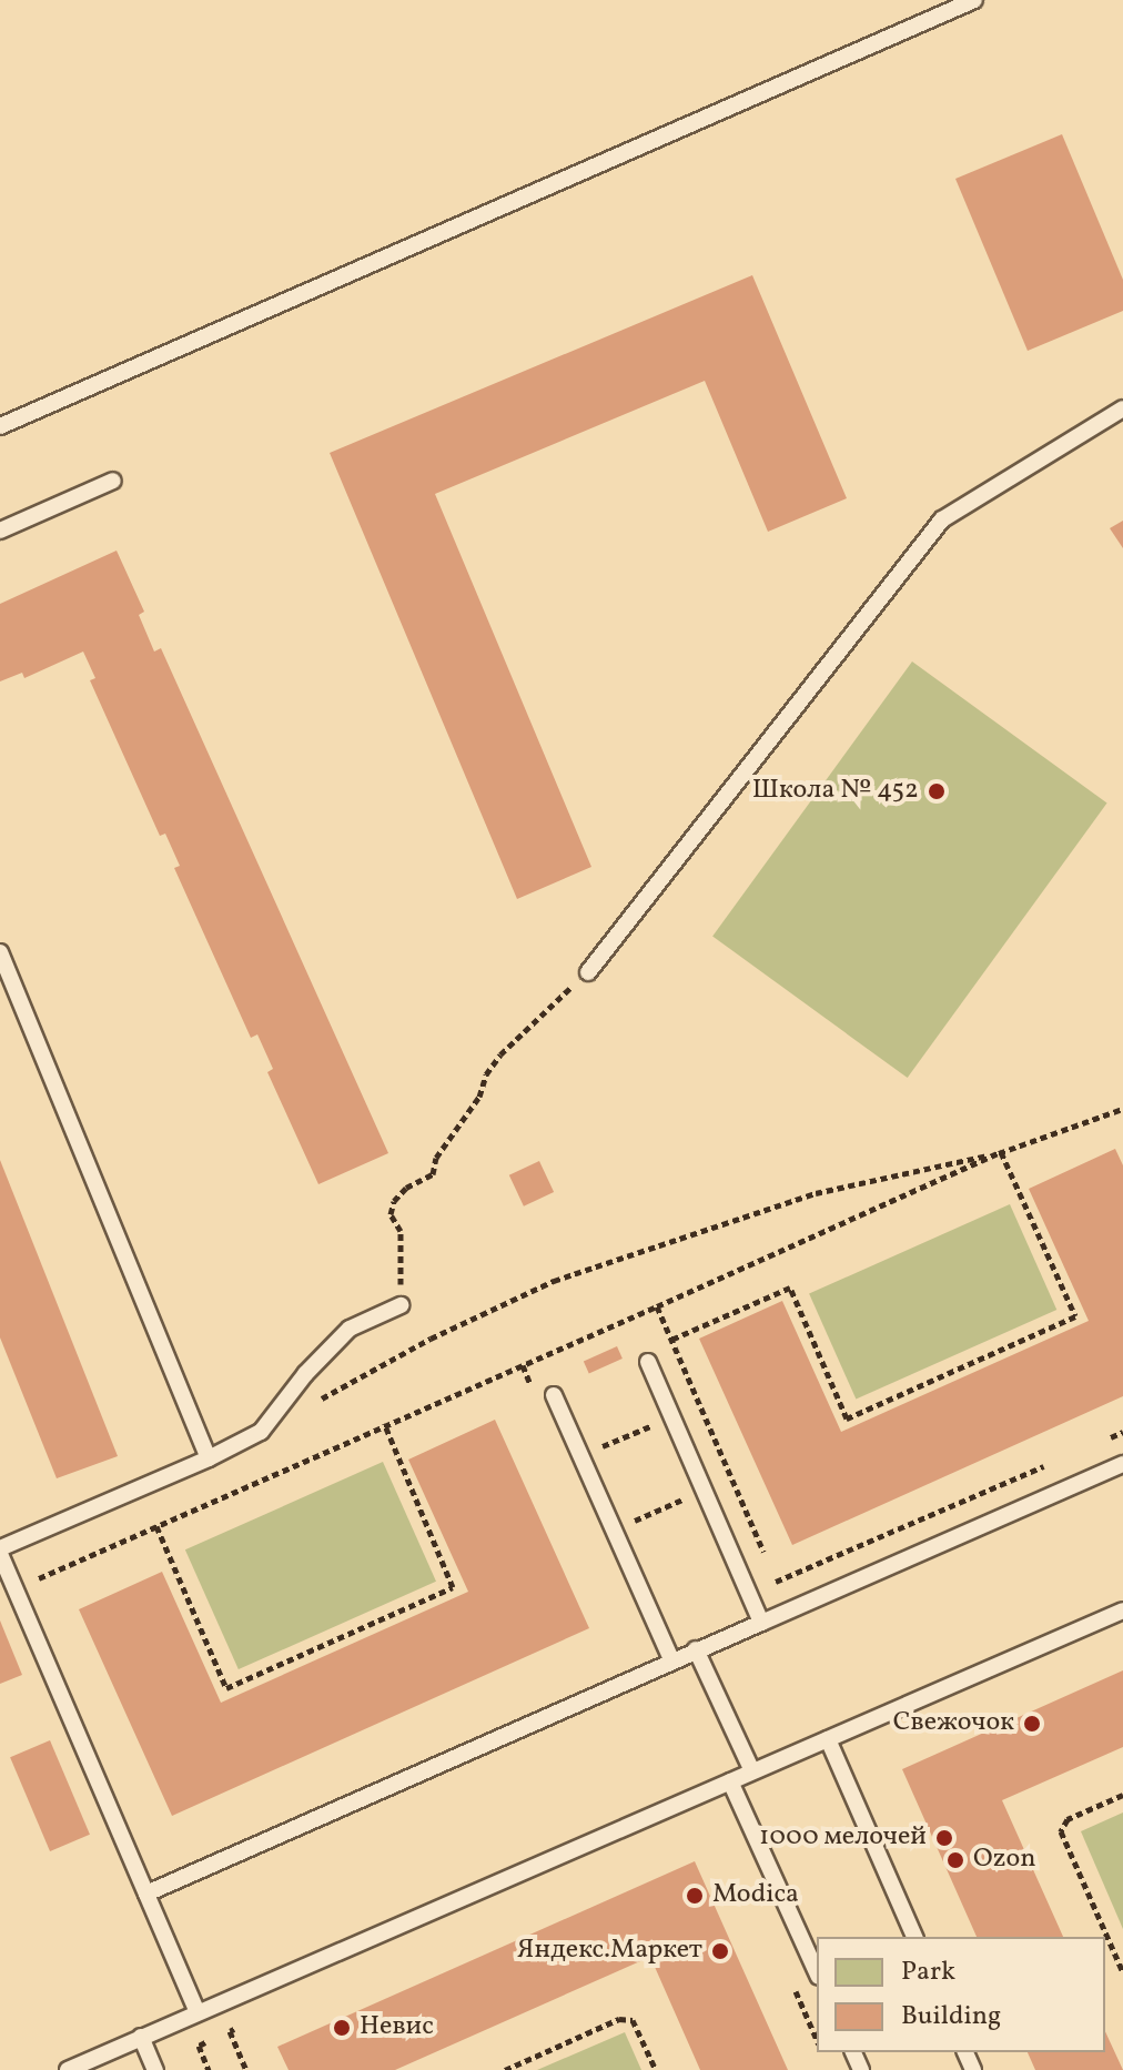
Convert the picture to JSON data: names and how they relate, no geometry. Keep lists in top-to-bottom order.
{
  "places": [
    "Школа № 452",
    "Свежочок",
    "1000 мелочей",
    "Ozon",
    "Modica",
    "Яндекс.Маркет",
    "Невис"
  ],
  "legend": ["Park", "Building"]
}
